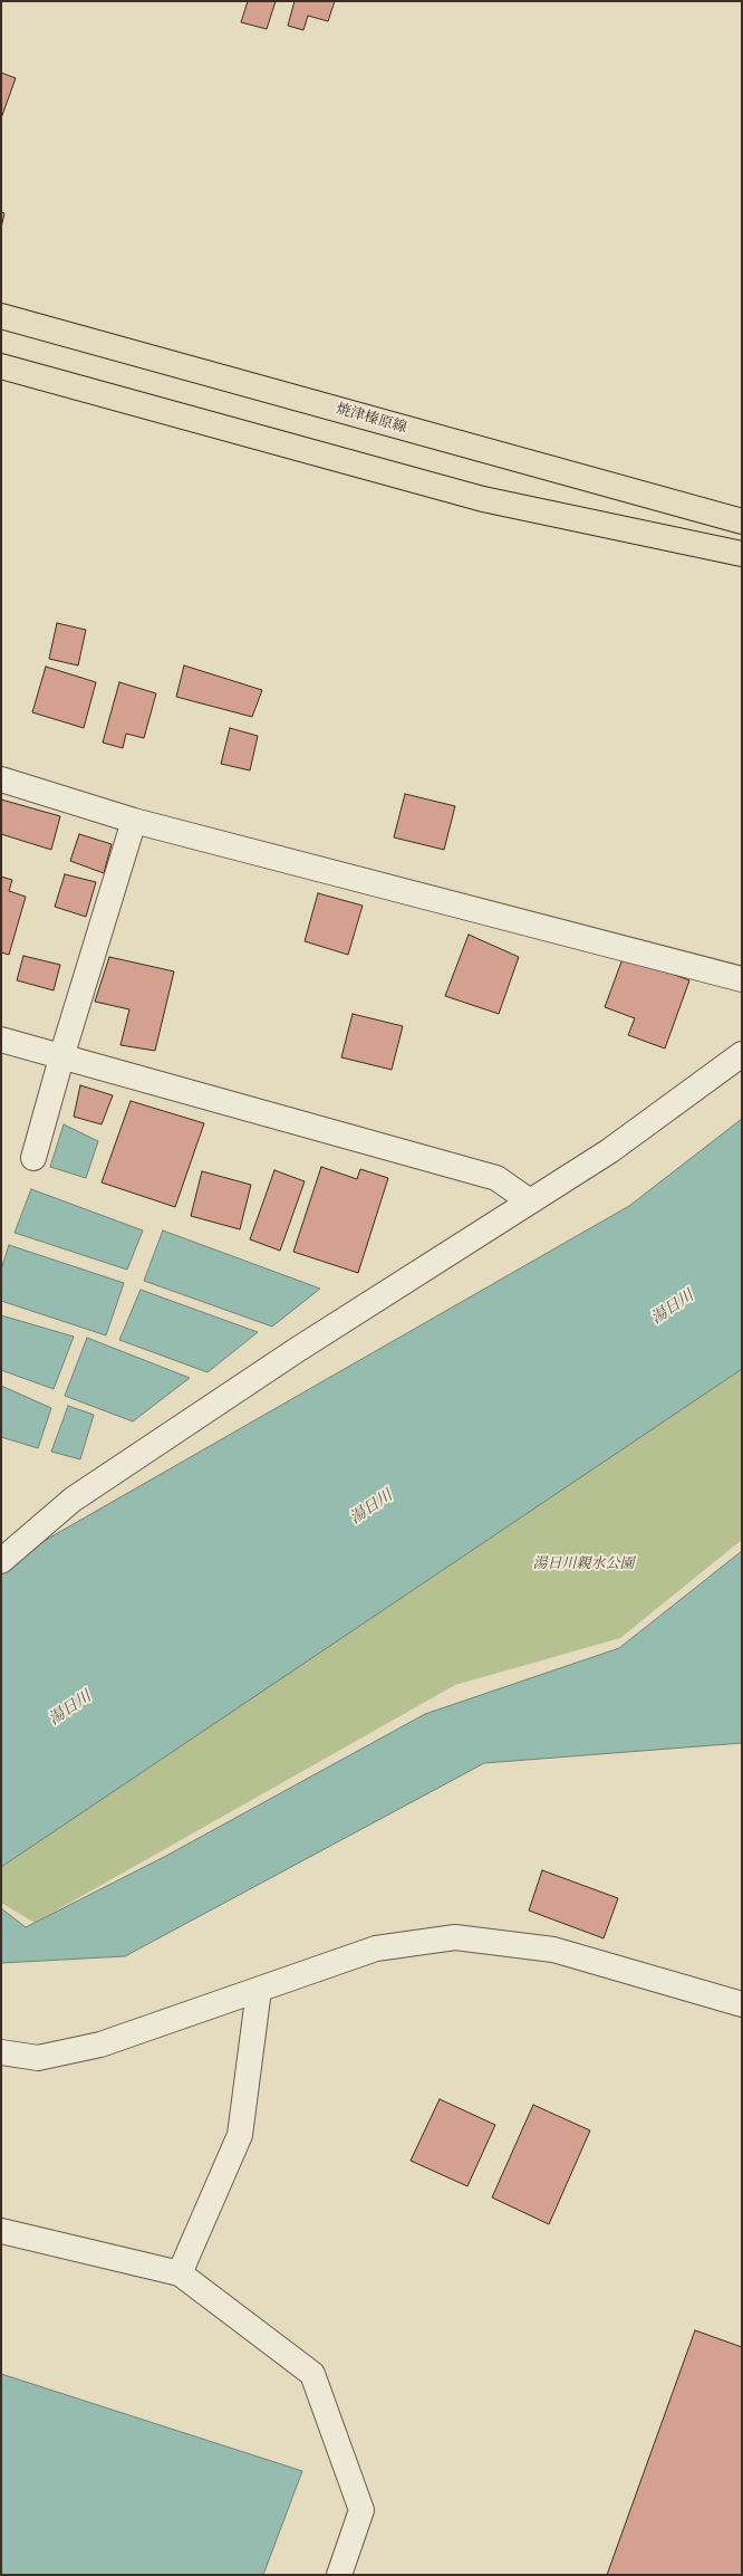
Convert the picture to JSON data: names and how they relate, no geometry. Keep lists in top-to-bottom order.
{
  "streets": {
    "main road": ["焼津榛原線"]
  },
  "water": ["湯日川"],
  "parks": ["湯日川親水公園"]
}
